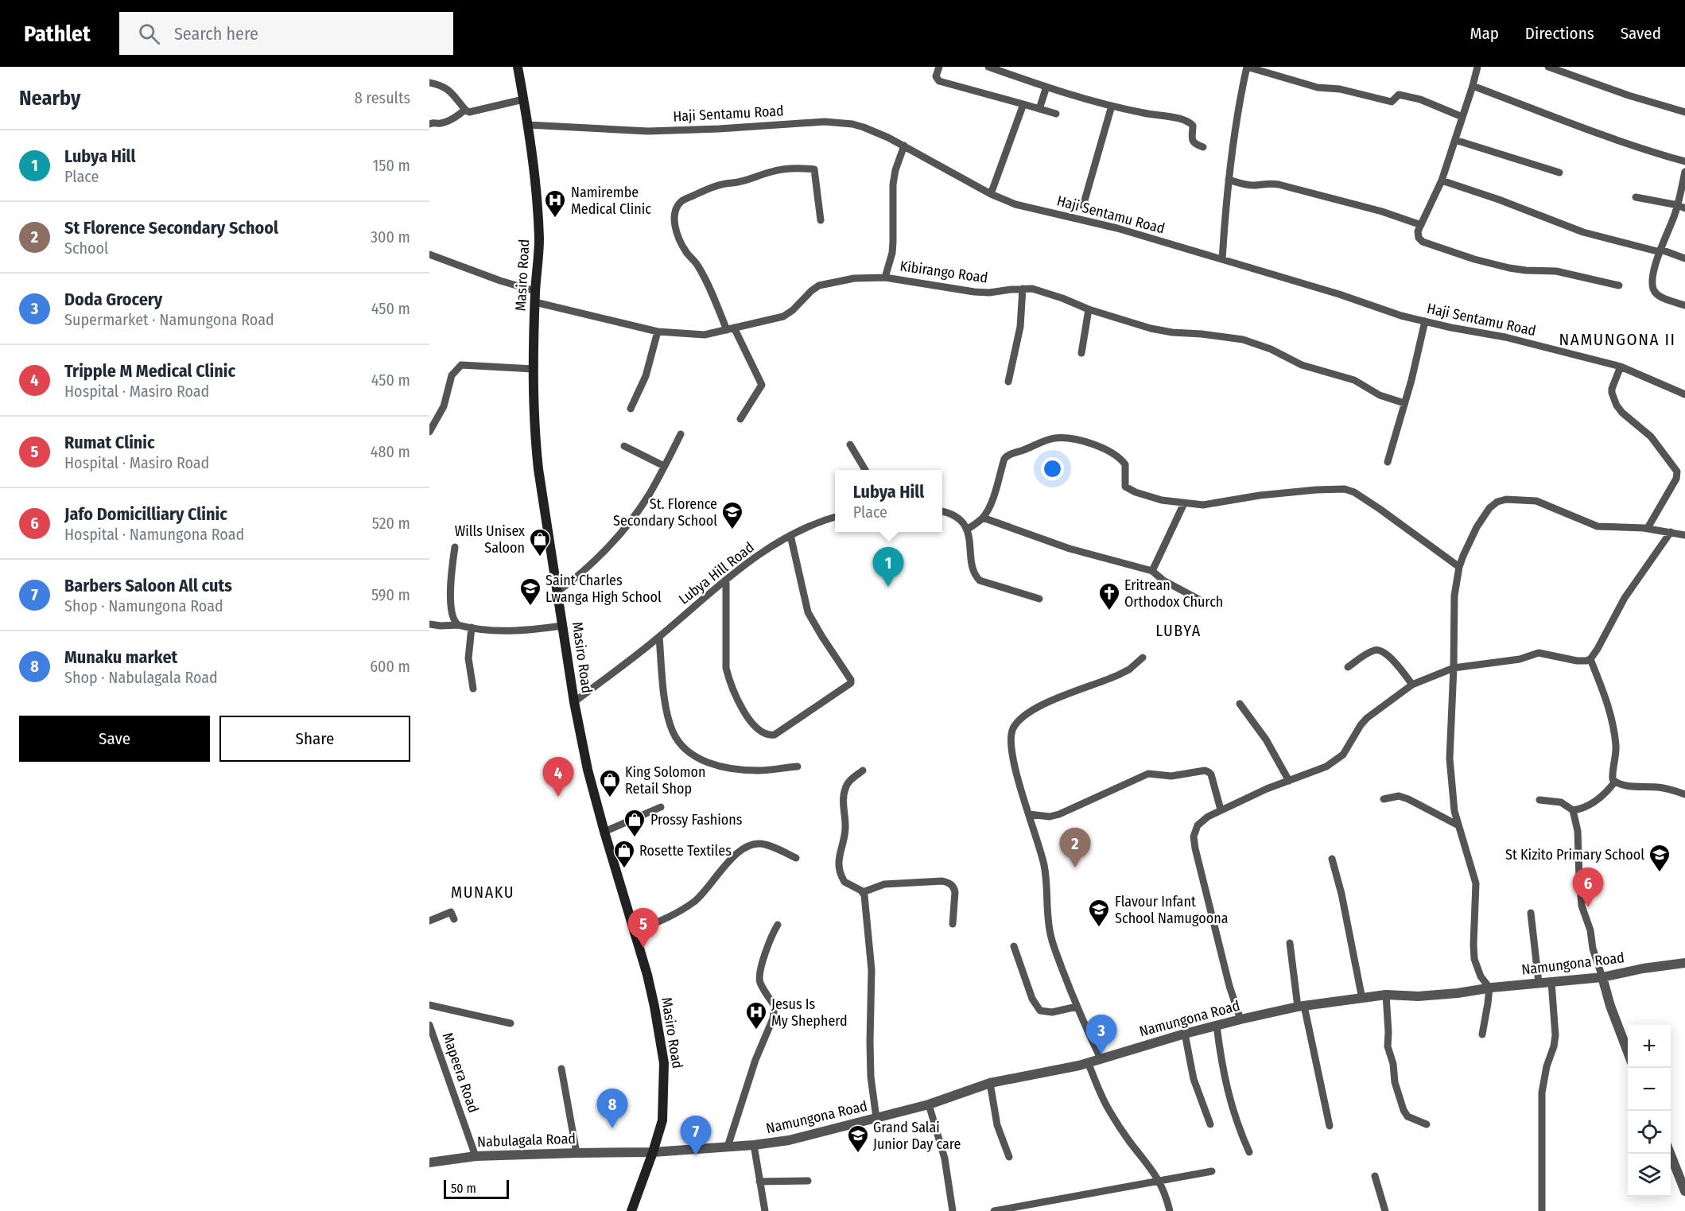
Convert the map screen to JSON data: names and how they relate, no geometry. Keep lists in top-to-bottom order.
{
  "streets": {
    "main road": ["Masiro Road"],
    "street": [
      "Haji Sentamu Road",
      "Kibirango Road",
      "Lubya Hill Road",
      "Namungona Road",
      "Mapeera Road",
      "Nabulagala Road"
    ]
  },
  "crossings": [
    ["Haji Sentamu Road", "Masiro Road"],
    ["Kibirango Road", "Masiro Road"],
    ["Masiro Road", "Lubya Hill Road"],
    ["Masiro Road", "Namungona Road"],
    ["Masiro Road", "Nabulagala Road"],
    ["Namungona Road", "Nabulagala Road"],
    ["Mapeera Road", "Nabulagala Road"]
  ],
  "districts": ["NAMUNGONA II", "LUBYA", "MUNAKU"],
  "places": {
    "hospital": ["Namirembe Medical Clinic", "Jesus Is My Shepherd"],
    "school or university": [
      "St. Florence Secondary School",
      "Saint Charles Lwanga High School",
      "St Kizito Primary School",
      "Flavour Infant School Namugoona",
      "Grand Salai Junior Day care"
    ],
    "shop": [
      "Wills Unisex Saloon",
      "King Solomon Retail Shop",
      "Prossy Fashions",
      "Rosette Textiles"
    ],
    "church": ["Eritrean Orthodox Church"]
  },
  "scale_bar": "50 m",
  "page": {
    "header": "Pathlet",
    "search": "Search here",
    "nav": ["Map", "Directions", "Saved"],
    "heading": ["Nearby", "8 results"],
    "list": [
      {
        "mark": "1",
        "name": "Lubya Hill",
        "note": "Place",
        "value": "150 m"
      },
      {
        "mark": "2",
        "name": "St Florence Secondary School",
        "note": "School",
        "value": "300 m"
      },
      {
        "mark": "3",
        "name": "Doda Grocery",
        "note": "Supermarket · Namungona Road",
        "value": "450 m"
      },
      {
        "mark": "4",
        "name": "Tripple M Medical Clinic",
        "note": "Hospital · Masiro Road",
        "value": "450 m"
      },
      {
        "mark": "5",
        "name": "Rumat Clinic",
        "note": "Hospital · Masiro Road",
        "value": "480 m"
      },
      {
        "mark": "6",
        "name": "Jafo Domicilliary Clinic",
        "note": "Hospital · Namungona Road",
        "value": "520 m"
      },
      {
        "mark": "7",
        "name": "Barbers Saloon All cuts",
        "note": "Shop · Namungona Road",
        "value": "590 m"
      },
      {
        "mark": "8",
        "name": "Munaku market",
        "note": "Shop · Nabulagala Road",
        "value": "600 m"
      }
    ],
    "popup": ["Lubya Hill", "Place"],
    "pins": [
      "1",
      "4",
      "2",
      "6",
      "5",
      "3",
      "8",
      "7"
    ],
    "buttons": ["Save", "Share"],
    "map_buttons": ["+", "−"],
    "scale": "50 m"
  }
}
